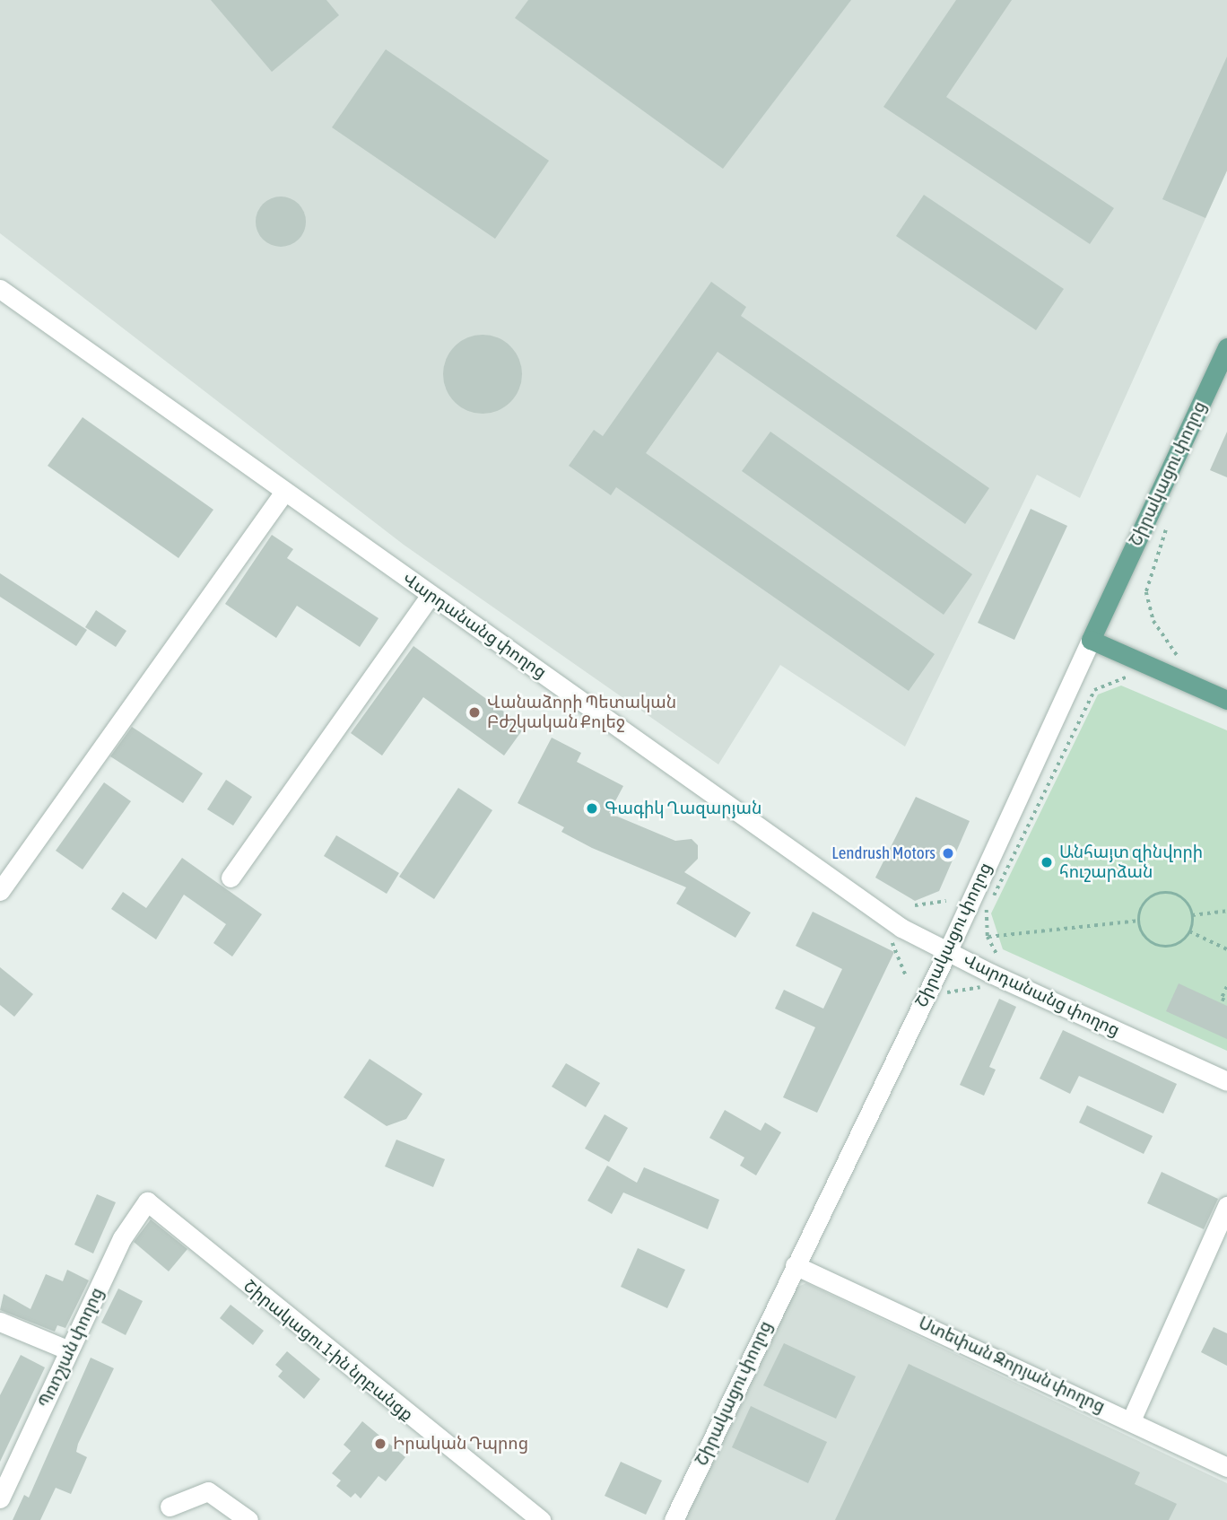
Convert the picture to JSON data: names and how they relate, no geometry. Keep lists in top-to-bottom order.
{
  "streets": {
    "main road": ["Շիրակացու փողոց"],
    "street": [
      "Վարդանանց փողոց",
      "Պռոշյան փողոց",
      "Շիրակացու 1-ին նրբանցք",
      "Ստեփան Զորյան փողոց"
    ]
  },
  "crossings": [
    ["Շիրակացու փողոց", "Վարդանանց փողոց"],
    ["Շիրակացու փողոց", "Ստեփան Զորյան փողոց"],
    ["Պռոշյան փողոց", "Շիրակացու 1-ին նրբանցք"]
  ],
  "places": [
    "Վանաձորի Պետական Բժշկական Քոլեջ",
    "Գագիկ Ղազարյան",
    "Lendrush Motors",
    "Անհայտ զինվորի հուշարձան",
    "Իրական Դպրոց"
  ]
}
